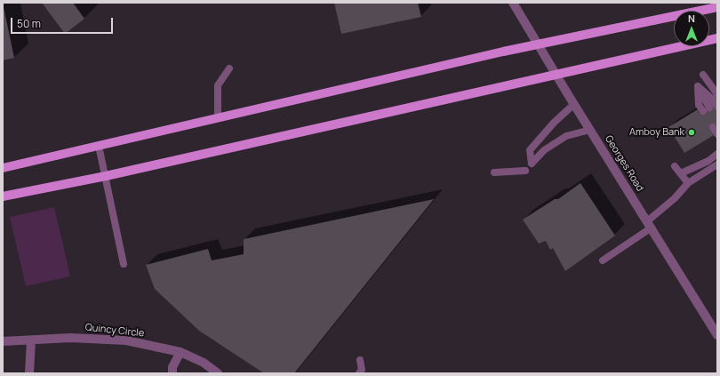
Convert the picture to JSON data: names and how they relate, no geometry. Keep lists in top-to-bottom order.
{
  "streets": {
    "street": ["Georges Road", "Quincy Circle"]
  },
  "places": ["Amboy Bank"],
  "scale_bar": "50 m",
  "north": "top"
}
